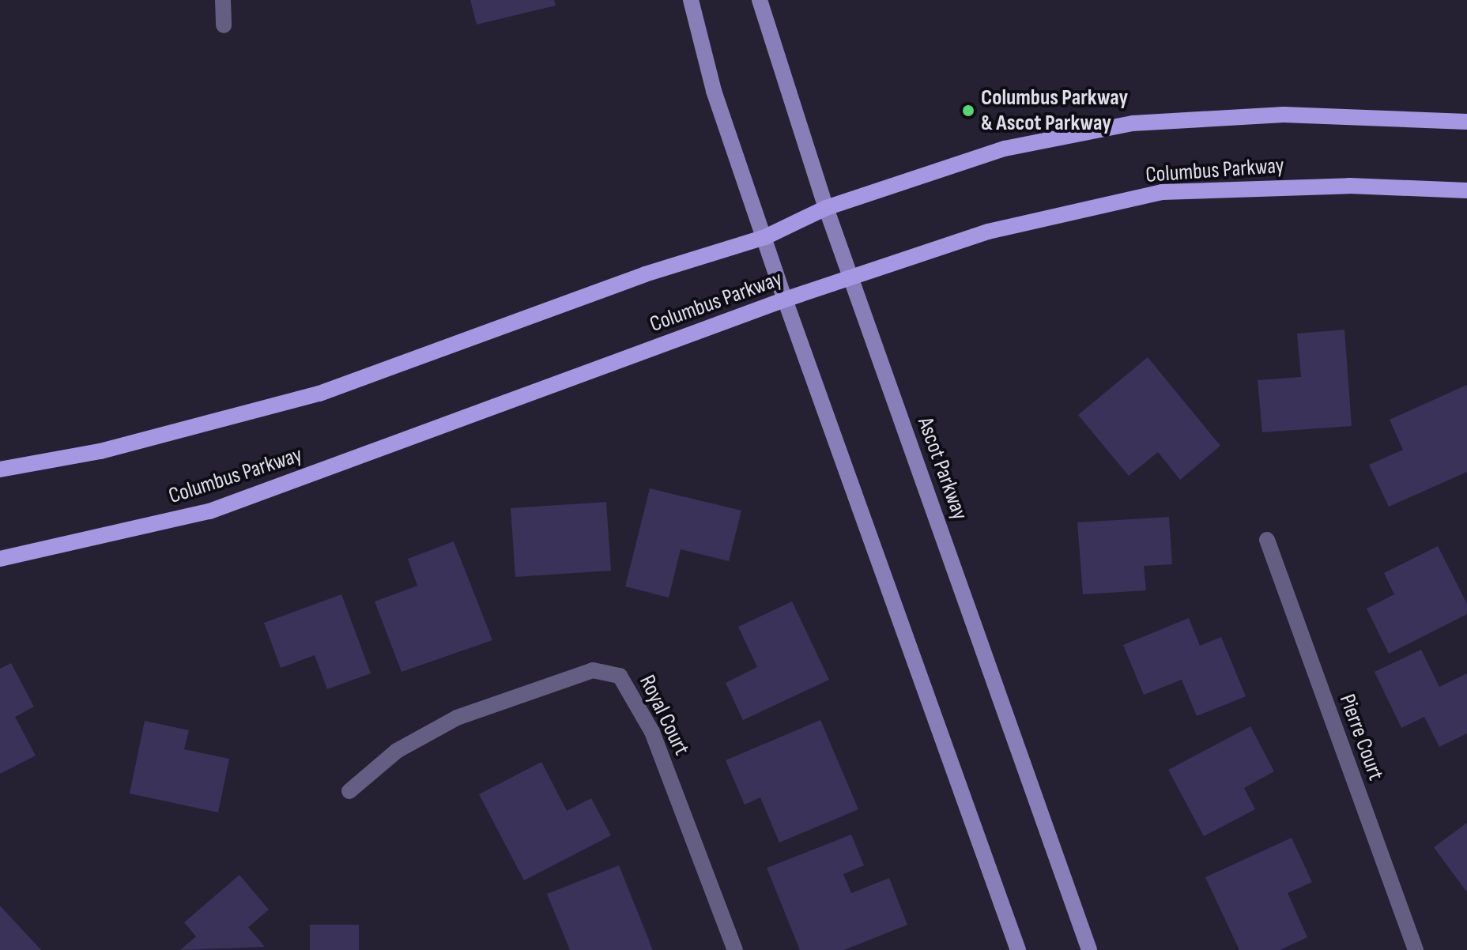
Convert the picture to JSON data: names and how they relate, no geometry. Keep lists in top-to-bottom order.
{
  "streets": {
    "main road": ["Columbus Parkway", "Ascot Parkway"],
    "street": ["Royal Court", "Pierre Court"]
  },
  "crossings": [
    ["Columbus Parkway", "Ascot Parkway"]
  ],
  "places": ["Columbus Parkway & Ascot Parkway"]
}
